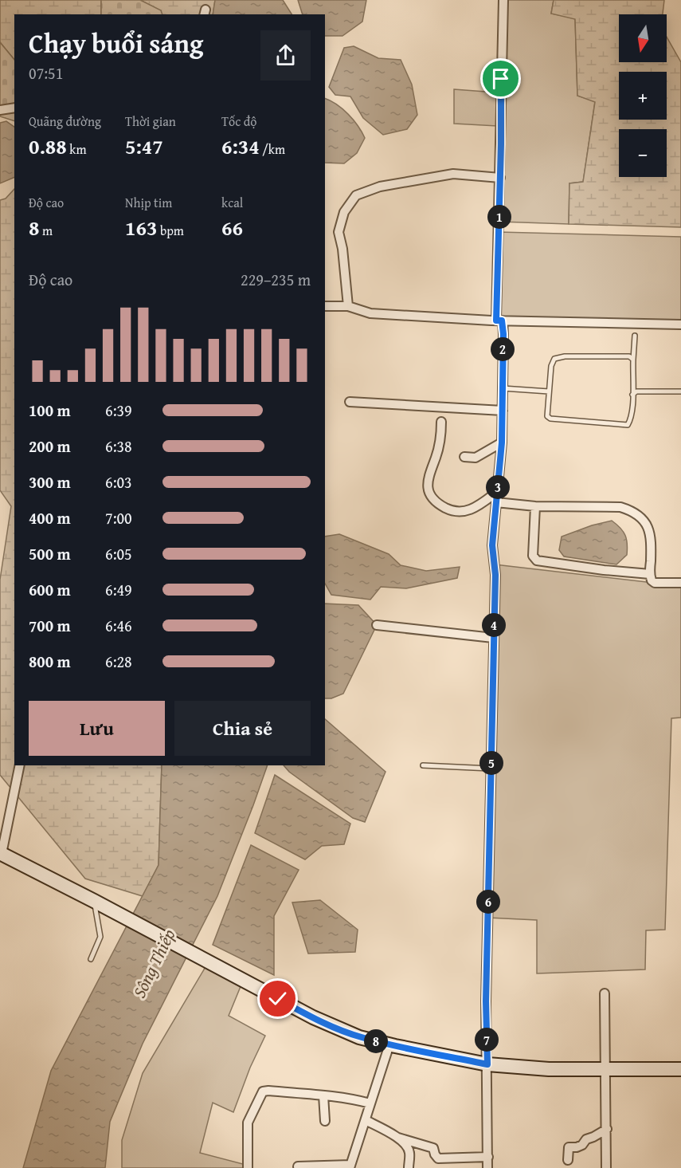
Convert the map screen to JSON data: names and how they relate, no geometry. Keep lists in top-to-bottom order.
{
  "water": ["Sông Thiếp"],
  "north": "bottom",
  "page": {
    "map_buttons": ["+", "−"],
    "heading": ["Chạy buổi sáng", "07:51"],
    "stats": [
      ["Quãng đường", "0.88 km"],
      ["Thời gian", "5:47"],
      ["Tốc độ", "6:34 /km"],
      ["Độ cao", "8 m"],
      ["Nhịp tim", "163 bpm"],
      ["kcal", "66"]
    ],
    "pins": [
      "1",
      "2",
      "3",
      "4",
      "5",
      "6",
      "7",
      "8"
    ],
    "chart": ["Độ cao", "229–235 m"],
    "list": [
      {
        "name": "100 m",
        "note": "6:39"
      },
      {
        "name": "200 m",
        "note": "6:38"
      },
      {
        "name": "300 m",
        "note": "6:03"
      },
      {
        "name": "400 m",
        "note": "7:00"
      },
      {
        "name": "500 m",
        "note": "6:05"
      },
      {
        "name": "600 m",
        "note": "6:49"
      },
      {
        "name": "700 m",
        "note": "6:46"
      },
      {
        "name": "800 m",
        "note": "6:28"
      }
    ],
    "buttons": ["Lưu", "Chia sẻ"]
  }
}
